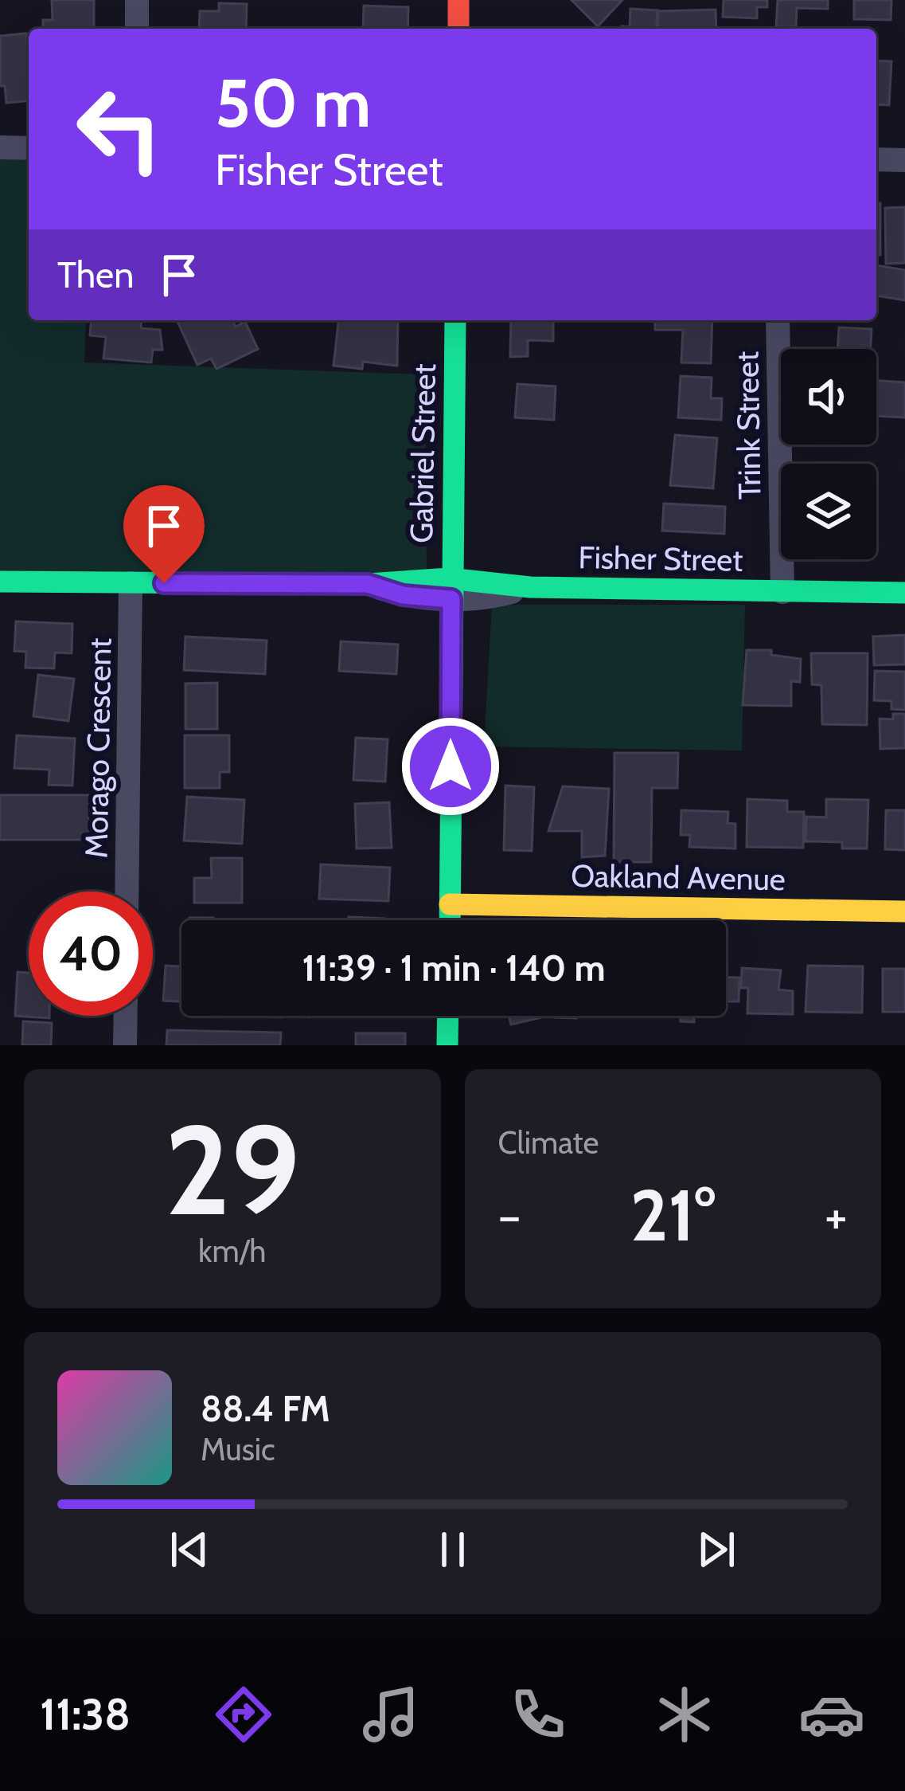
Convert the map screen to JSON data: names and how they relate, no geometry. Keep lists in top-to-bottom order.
{
  "streets": {
    "street": [
      "Trink Street",
      "Gabriel Street",
      "Fisher Street",
      "Morago Crescent",
      "Oakland Avenue"
    ]
  },
  "crossings": [
    ["Trink Street", "Fisher Street"],
    ["Gabriel Street", "Fisher Street"],
    ["Gabriel Street", "Oakland Avenue"],
    ["Fisher Street", "Morago Crescent"]
  ],
  "page": {
    "turn": ["50 m", "Fisher Street"],
    "then": "Then",
    "limit": "40",
    "trip": "11:39 · 1 min · 140 m",
    "tile": [
      ["29", "km/h"],
      "Climate"
    ],
    "heat": ["−", "21°", "+"],
    "song": ["88.4 FM", "Music"],
    "tabs": "11:38"
  }
}
